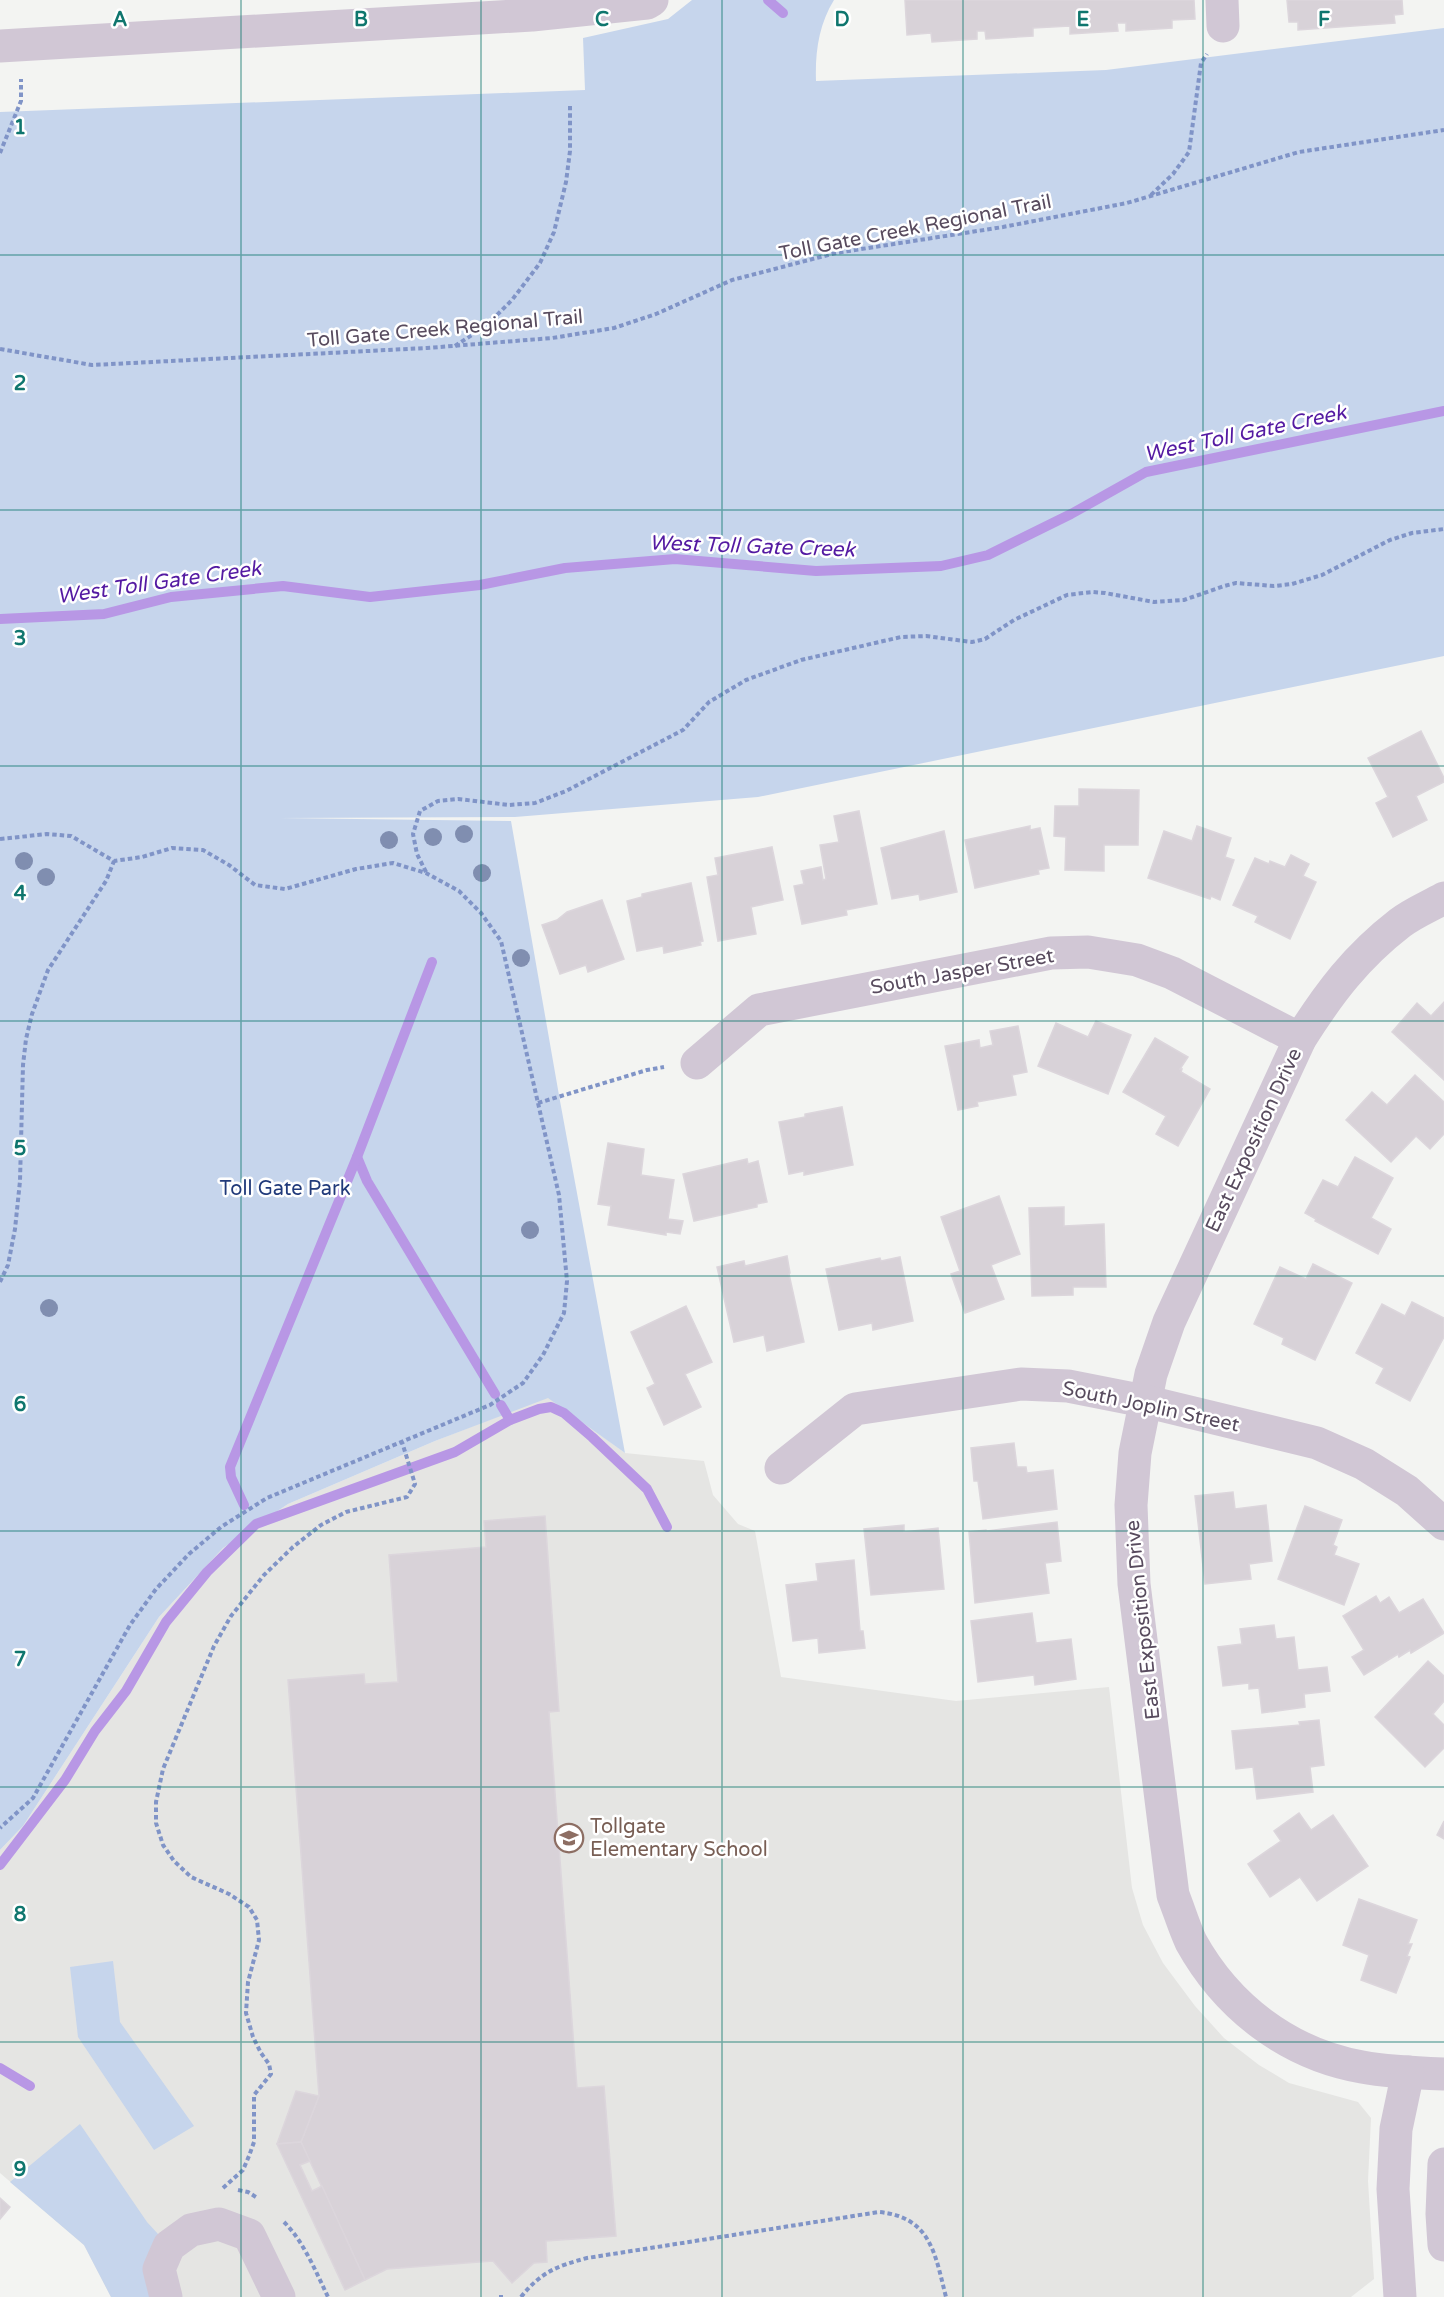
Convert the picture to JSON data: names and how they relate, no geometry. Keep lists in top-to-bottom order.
{
  "streets": {
    "street": ["South Jasper Street", "East Exposition Drive", "South Joplin Street"],
    "path": ["Toll Gate Creek Regional Trail"]
  },
  "crossings": [
    ["South Jasper Street", "East Exposition Drive"],
    ["East Exposition Drive", "South Joplin Street"]
  ],
  "water": ["West Toll Gate Creek"],
  "parks": ["Toll Gate Park"],
  "places": {
    "school or university": ["Tollgate Elementary School"]
  },
  "grid": {
    "columns": [
      "A",
      "B",
      "C",
      "D",
      "E",
      "F"
    ],
    "rows": [
      "1",
      "2",
      "3",
      "4",
      "5",
      "6",
      "7",
      "8",
      "9"
    ]
  }
}
